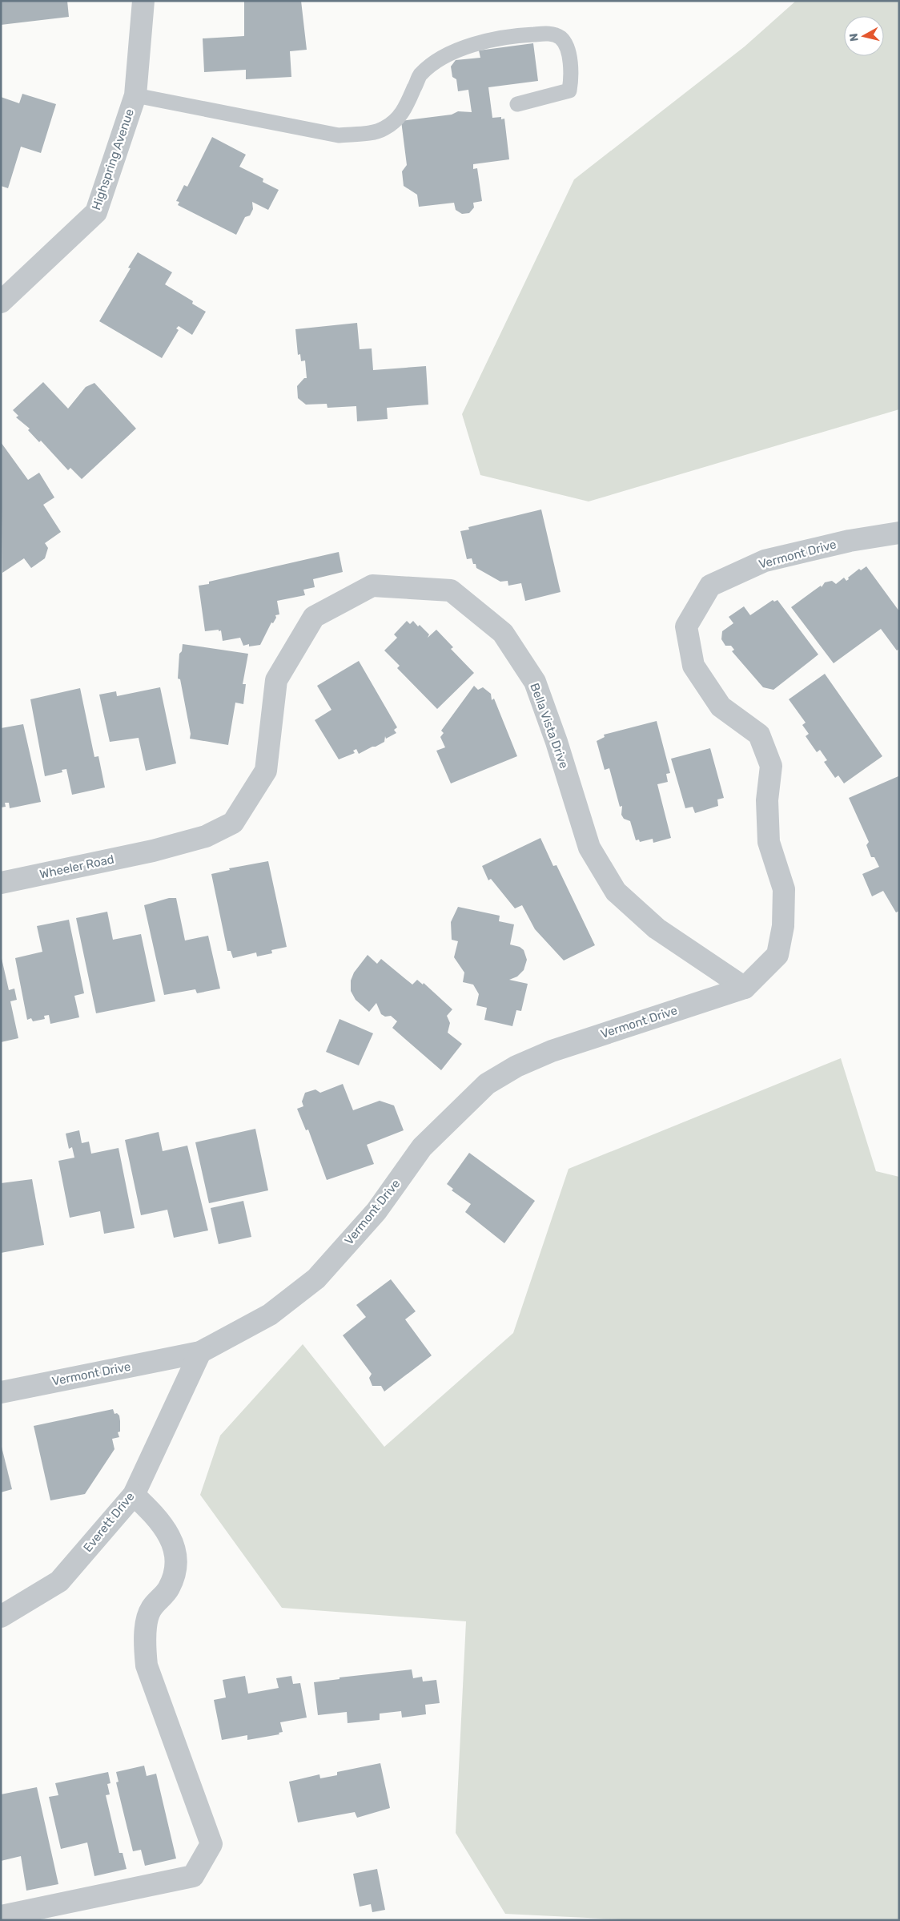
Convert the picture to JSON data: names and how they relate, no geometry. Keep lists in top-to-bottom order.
{
  "streets": {
    "street": [
      "Highspring Avenue",
      "Vermont Drive",
      "Bella Vista Drive",
      "Wheeler Road",
      "Everett Drive"
    ]
  },
  "crossings": [
    ["Vermont Drive", "Bella Vista Drive"],
    ["Vermont Drive", "Everett Drive"],
    ["Bella Vista Drive", "Wheeler Road"]
  ],
  "north": "left"
}
